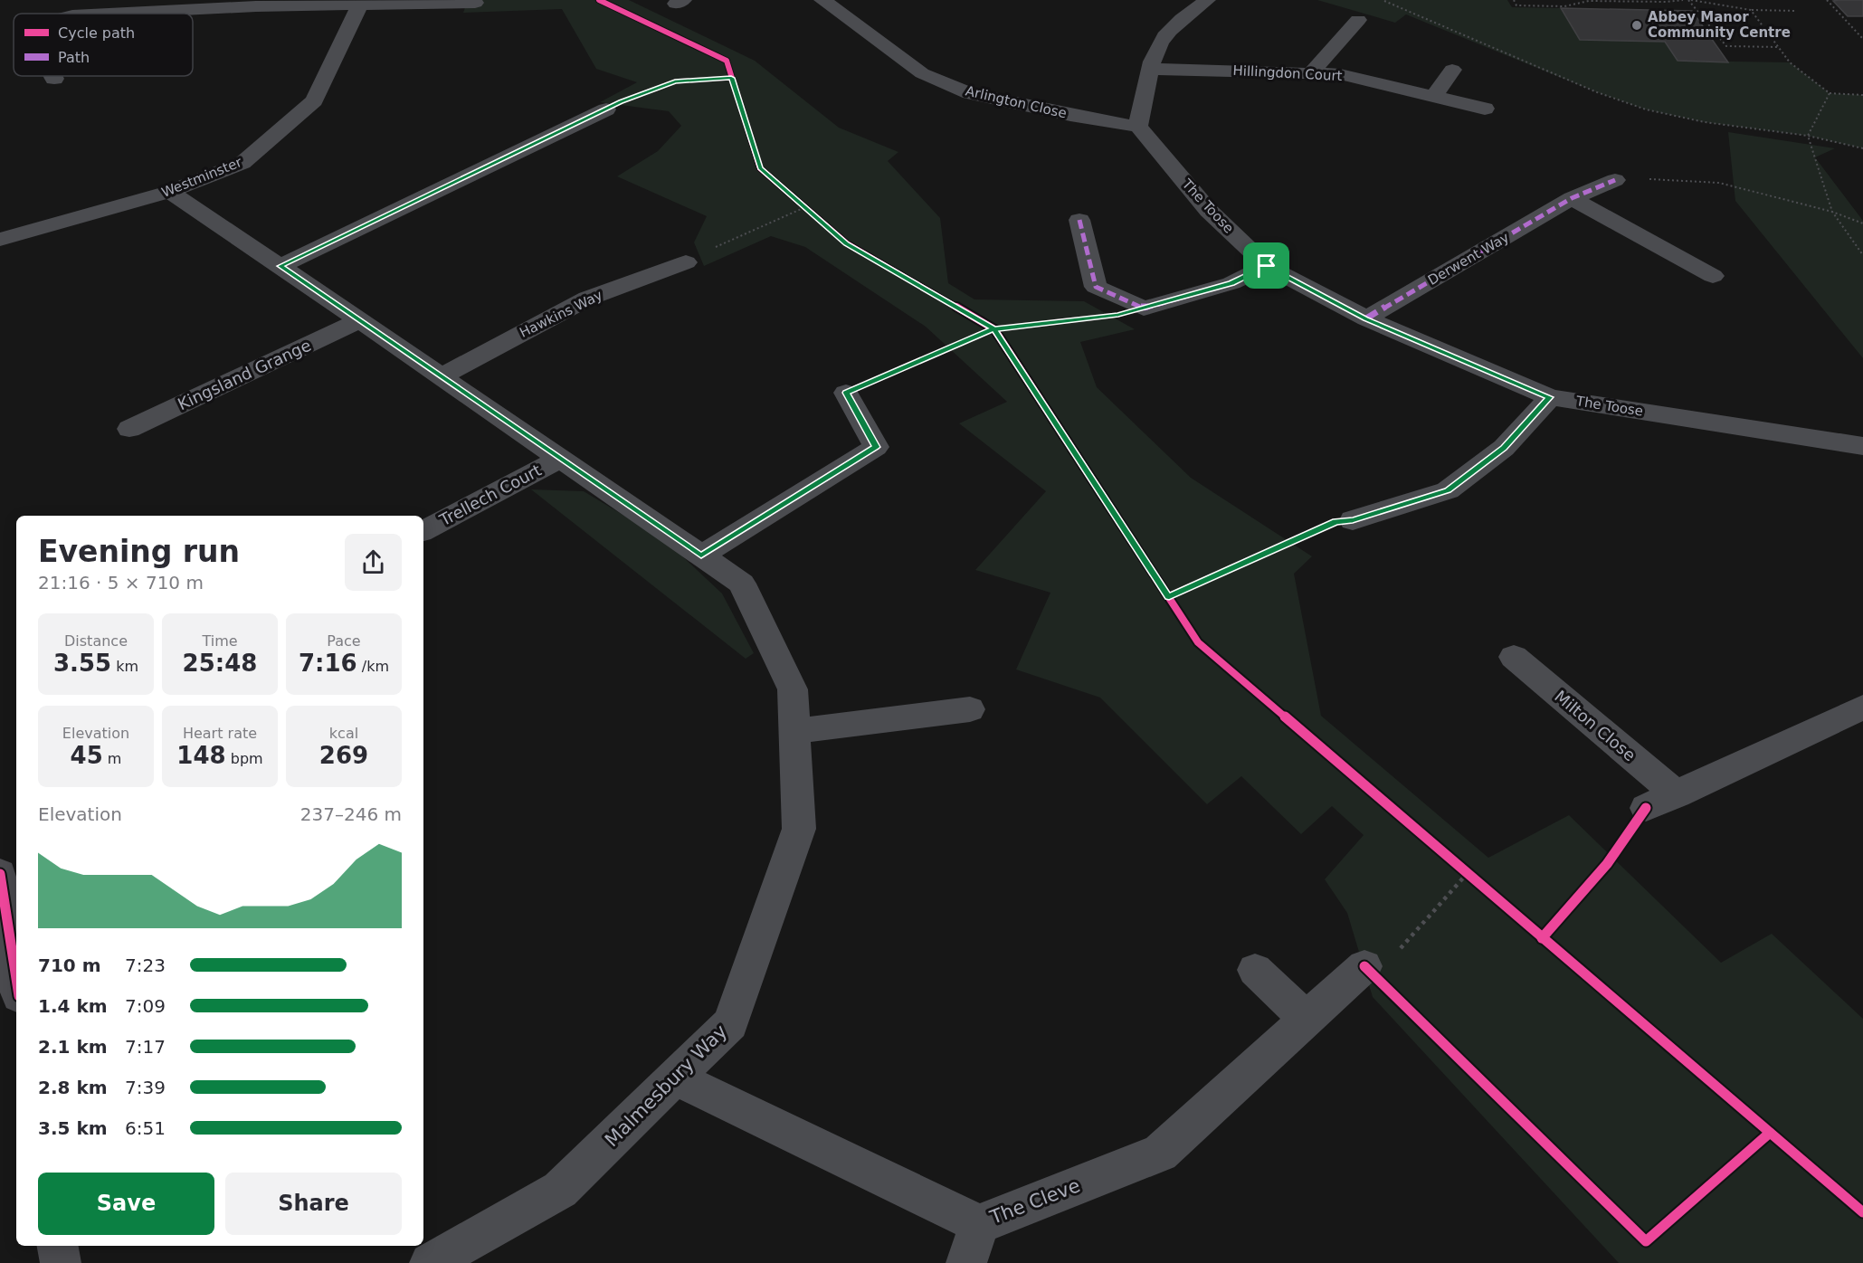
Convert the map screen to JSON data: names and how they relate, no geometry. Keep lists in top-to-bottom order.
{
  "streets": {
    "street": [
      "Hillingdon Court",
      "Arlington Close",
      "Westminster",
      "The Toose",
      "Derwent Way",
      "Hawkins Way",
      "Kingsland Grange",
      "Trellech Court",
      "Milton Close",
      "Malmesbury Way",
      "The Cleve"
    ]
  },
  "crossings": [
    ["Arlington Close", "The Toose"],
    ["Westminster", "Malmesbury Way"],
    ["The Toose", "Derwent Way"],
    ["Hawkins Way", "Malmesbury Way"],
    ["Kingsland Grange", "Malmesbury Way"],
    ["Trellech Court", "Malmesbury Way"],
    ["Malmesbury Way", "The Cleve"]
  ],
  "places": ["Abbey Manor Community Centre"],
  "legend": ["Cycle path", "Path"],
  "page": {
    "heading": ["Evening run", "21:16 · 5 × 710 m"],
    "stats": [
      ["Distance", "3.55 km"],
      ["Time", "25:48"],
      ["Pace", "7:16 /km"],
      ["Elevation", "45 m"],
      ["Heart rate", "148 bpm"],
      ["kcal", "269"]
    ],
    "chart": ["Elevation", "237–246 m"],
    "list": [
      {
        "name": "710 m",
        "note": "7:23"
      },
      {
        "name": "1.4 km",
        "note": "7:09"
      },
      {
        "name": "2.1 km",
        "note": "7:17"
      },
      {
        "name": "2.8 km",
        "note": "7:39"
      },
      {
        "name": "3.5 km",
        "note": "6:51"
      }
    ],
    "buttons": ["Save", "Share"]
  }
}
